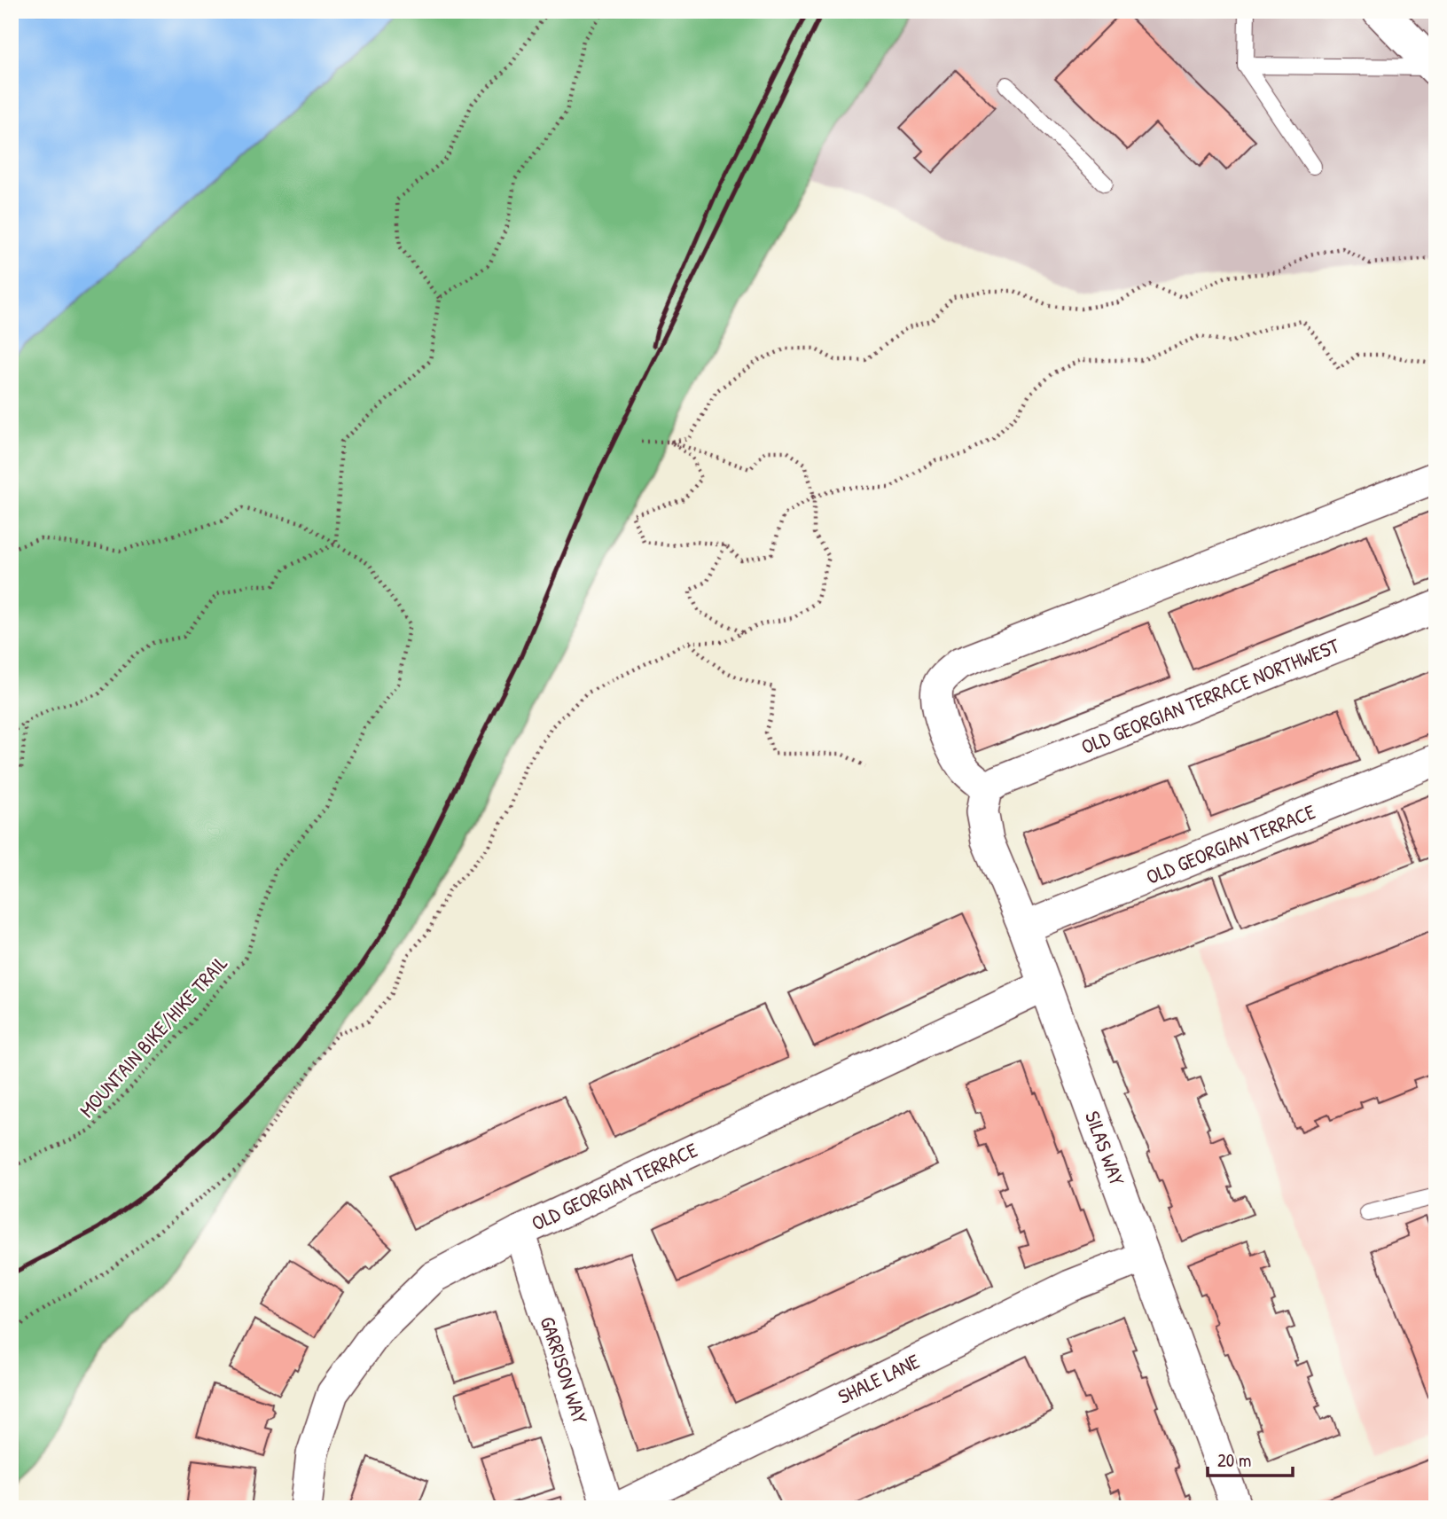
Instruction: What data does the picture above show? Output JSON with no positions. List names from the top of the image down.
{
  "streets": {
    "street": [
      "OLD GEORGIAN TERRACE NORTHWEST",
      "OLD GEORGIAN TERRACE",
      "SILAS WAY",
      "GARRISON WAY",
      "SHALE LANE"
    ],
    "path": ["MOUNTAIN BIKE/HIKE TRAIL"]
  },
  "crossings": [
    ["OLD GEORGIAN TERRACE NORTHWEST", "SILAS WAY"],
    ["OLD GEORGIAN TERRACE", "SILAS WAY"],
    ["OLD GEORGIAN TERRACE", "GARRISON WAY"],
    ["SILAS WAY", "SHALE LANE"]
  ],
  "scale_bar": "20 m"
}
